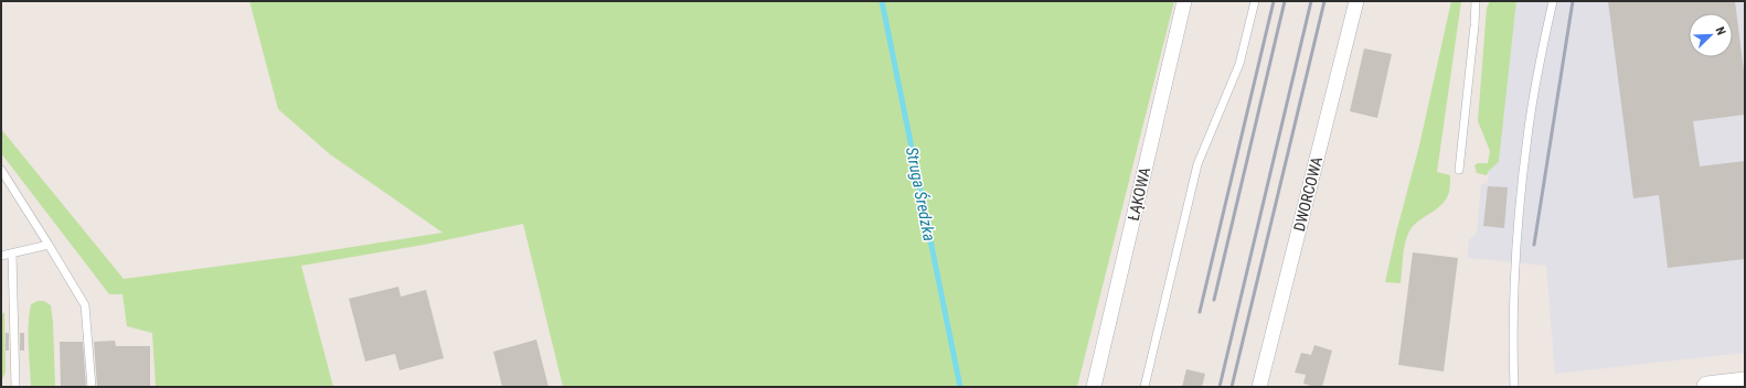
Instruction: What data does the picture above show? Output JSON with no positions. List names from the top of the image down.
{
  "streets": {
    "street": ["ŁĄKOWA", "DWORCOWA"]
  },
  "water": ["Struga Średzka"],
  "north": "top right"
}
